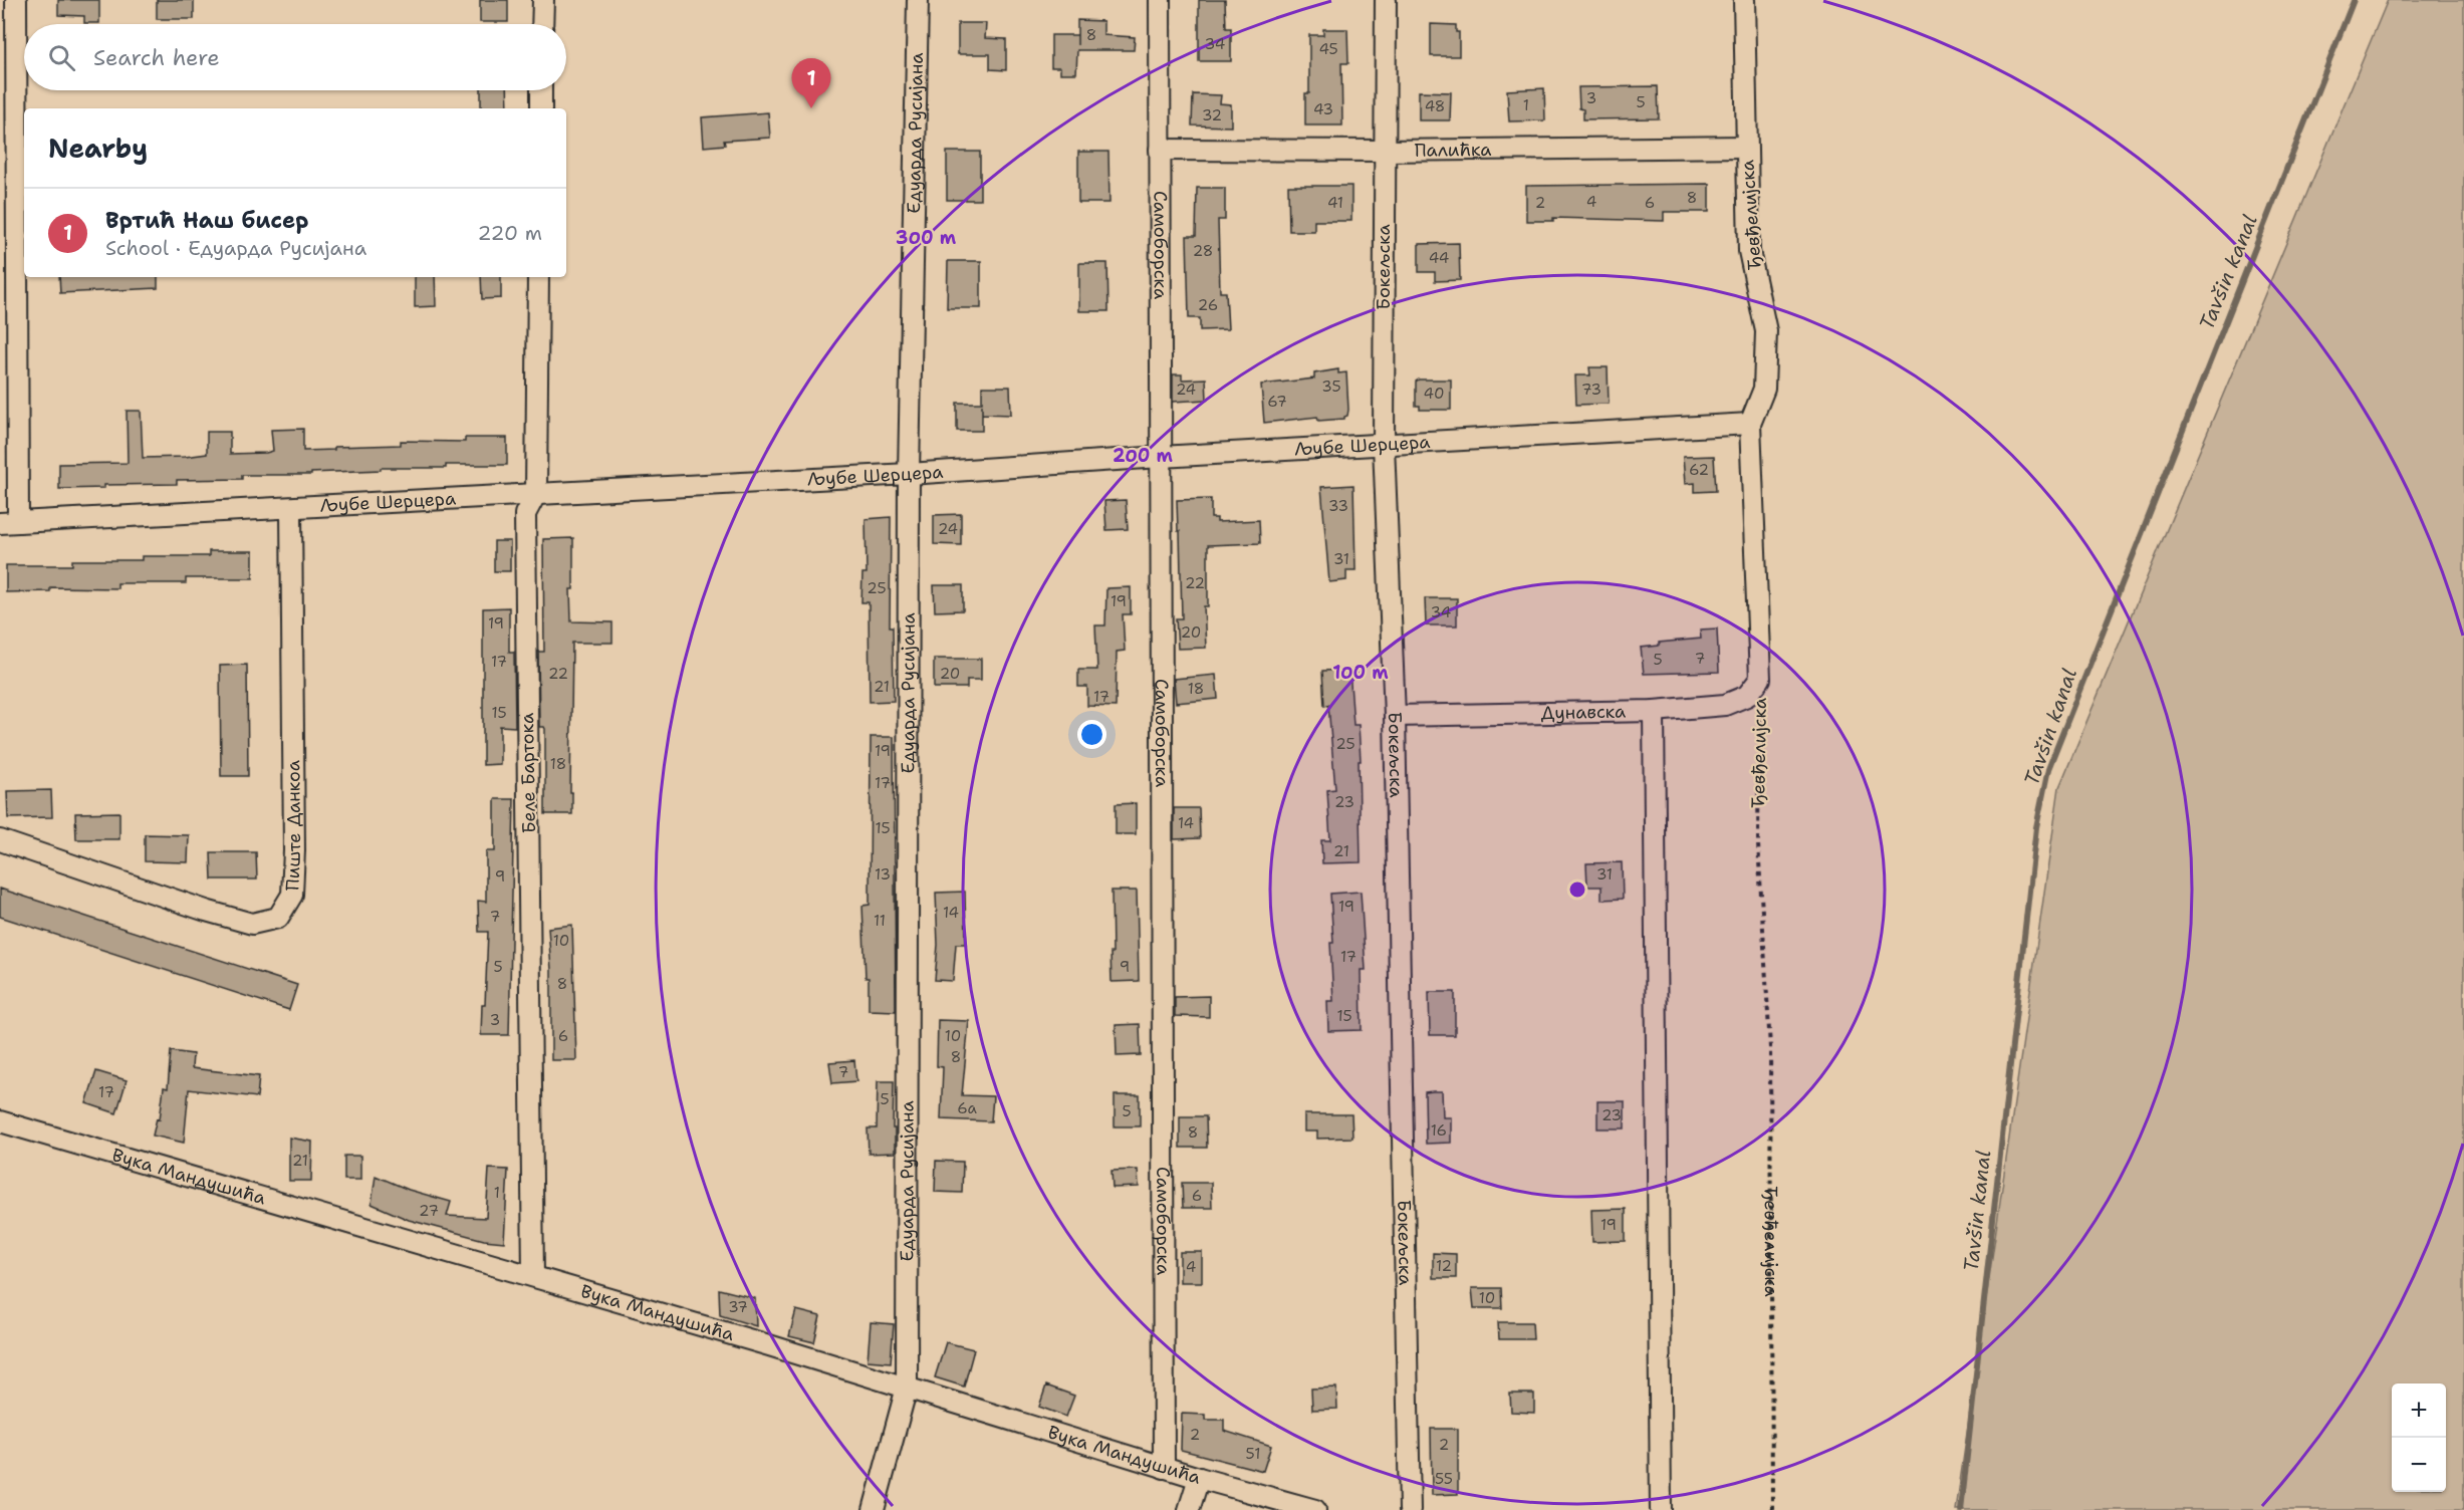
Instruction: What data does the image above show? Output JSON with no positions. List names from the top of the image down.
{
  "streets": {
    "street": [
      "Едуарда Русијана",
      "Палићка",
      "Ђевђелијска",
      "Самоборска",
      "Бокељска",
      "Љубе Шерцера",
      "Дунавска",
      "Беле Бартока",
      "Пиште Данкоа",
      "Вука Мандушића"
    ]
  },
  "crossings": [
    ["Едуарда Русијана", "Љубе Шерцера"],
    ["Едуарда Русијана", "Вука Мандушића"],
    ["Палићка", "Ђевђелијска"],
    ["Палићка", "Самоборска"],
    ["Палићка", "Бокељска"],
    ["Ђевђелијска", "Љубе Шерцера"],
    ["Ђевђелијска", "Дунавска"],
    ["Самоборска", "Љубе Шерцера"],
    ["Самоборска", "Вука Мандушића"],
    ["Бокељска", "Љубе Шерцера"],
    ["Бокељска", "Дунавска"],
    ["Љубе Шерцера", "Беле Бартока"],
    ["Љубе Шерцера", "Пиште Данкоа"],
    ["Беле Бартока", "Вука Мандушића"]
  ],
  "water": ["Tavšin kanal"],
  "house_numbers": [
    "8",
    "34",
    "45",
    "3",
    "5",
    "1",
    "48",
    "43",
    "32",
    "8",
    "4",
    "41",
    "2",
    "6",
    "28",
    "44",
    "26",
    "35",
    "24",
    "73",
    "40",
    "67",
    "62",
    "33",
    "24",
    "31",
    "22",
    "25",
    "19",
    "34",
    "19",
    "20",
    "7",
    "5",
    "17",
    "22",
    "20",
    "21",
    "18",
    "17",
    "15",
    "25",
    "19",
    "18",
    "17",
    "23",
    "14",
    "15",
    "21",
    "13",
    "31",
    "9",
    "19",
    "14",
    "7",
    "11",
    "10",
    "17",
    "5",
    "9",
    "8",
    "15",
    "3",
    "6",
    "10",
    "8",
    "7",
    "17",
    "5",
    "6a",
    "5",
    "23",
    "16",
    "8",
    "21",
    "1",
    "6",
    "27",
    "19",
    "12",
    "4",
    "10",
    "37",
    "2",
    "2",
    "51",
    "55"
  ],
  "page": {
    "search": "Search here",
    "pins": "1",
    "heading": "Nearby",
    "list": [
      {
        "mark": "1",
        "name": "Вртић Наш бисер",
        "note": "School · Едуарда Русијана",
        "value": "220 m"
      }
    ],
    "map_buttons": ["+", "−"]
  },
  "rings": ["300 m", "200 m", "100 m"]
}
